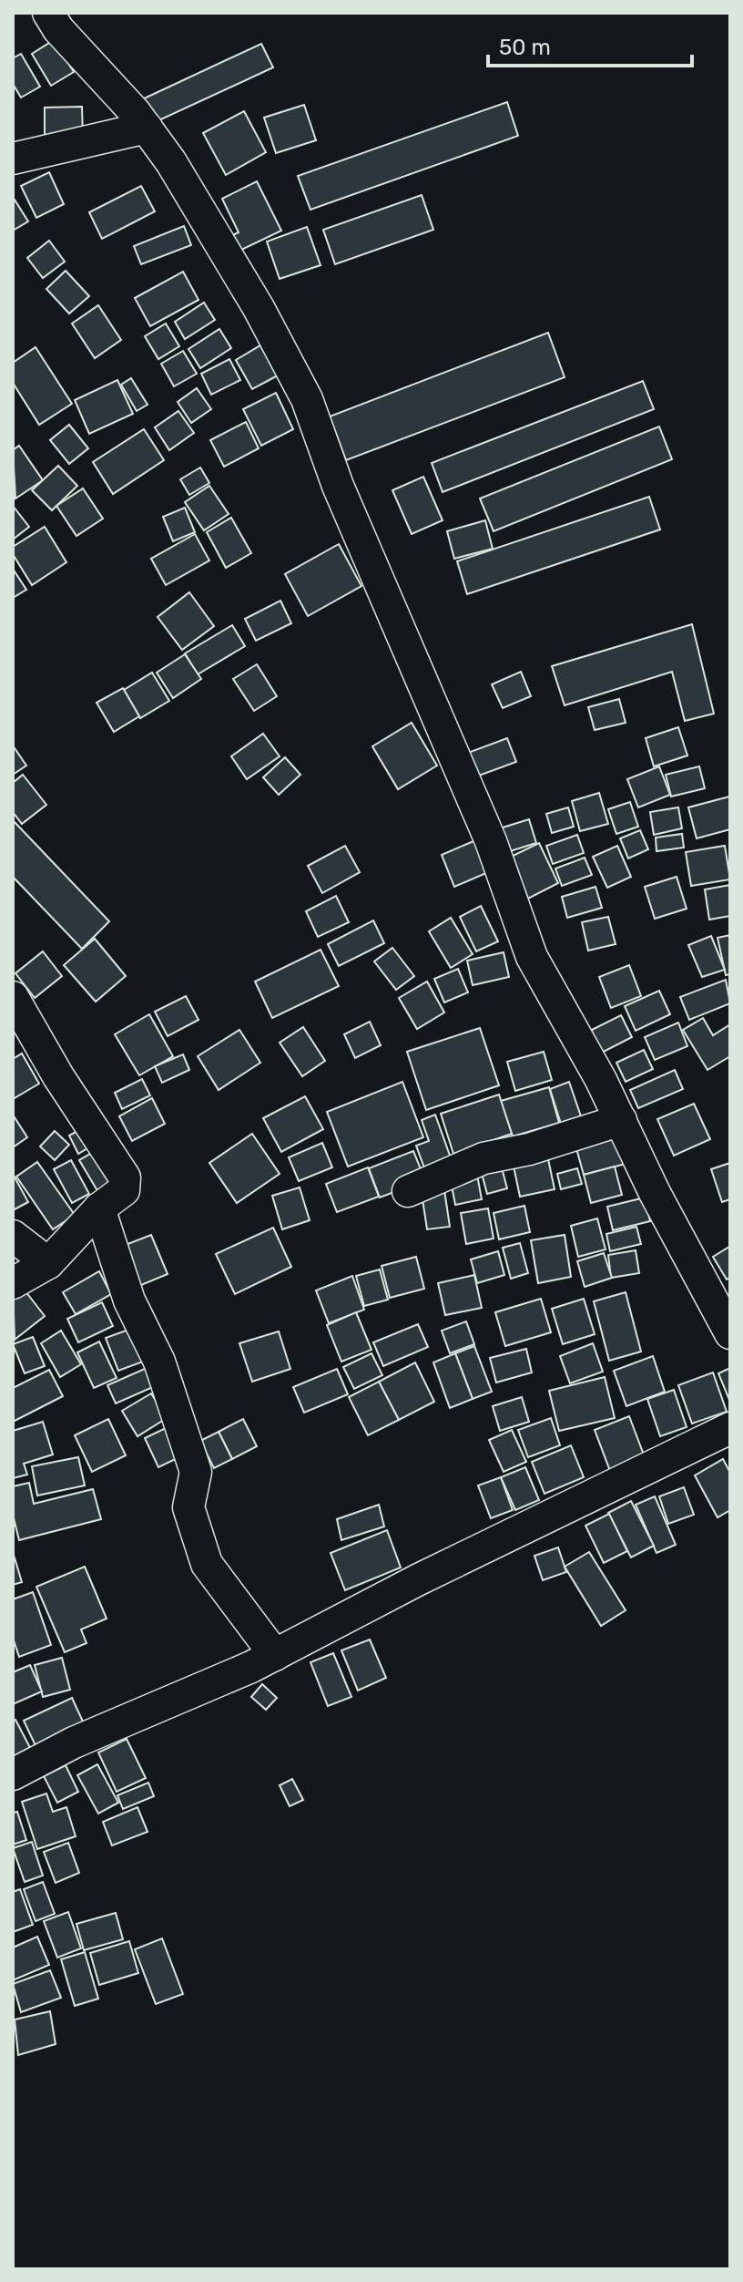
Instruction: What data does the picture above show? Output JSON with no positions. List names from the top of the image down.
{
  "scale_bar": "50 m"
}
